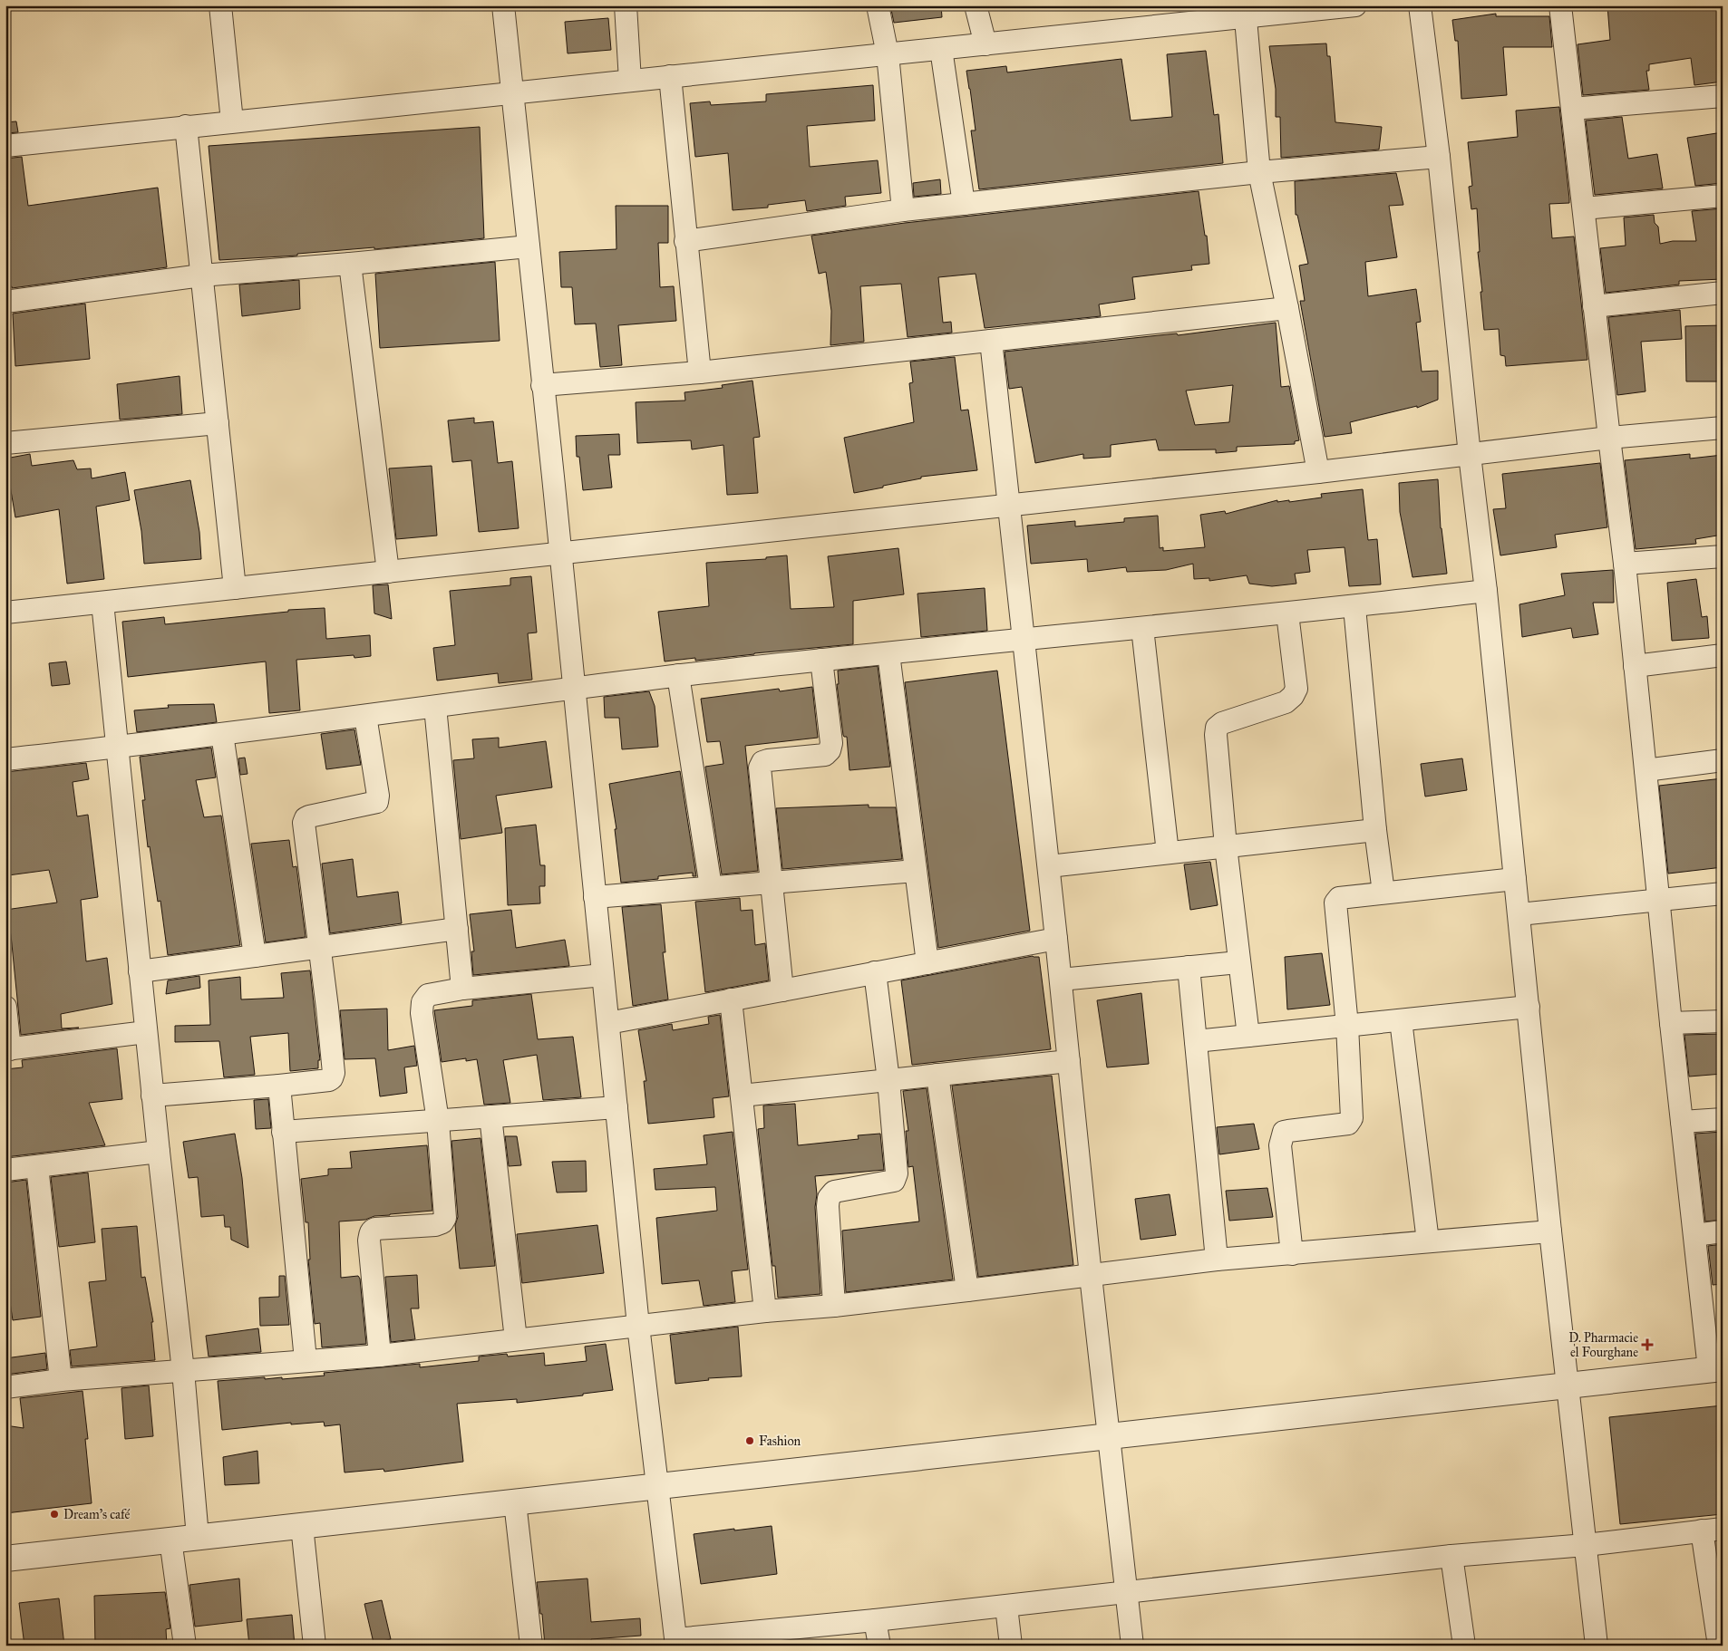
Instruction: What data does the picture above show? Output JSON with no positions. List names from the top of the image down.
{
  "places": {
    "health": ["D. Pharmacie el Fourghane"],
    "other": ["Fashion", "Dream's café"]
  }
}
